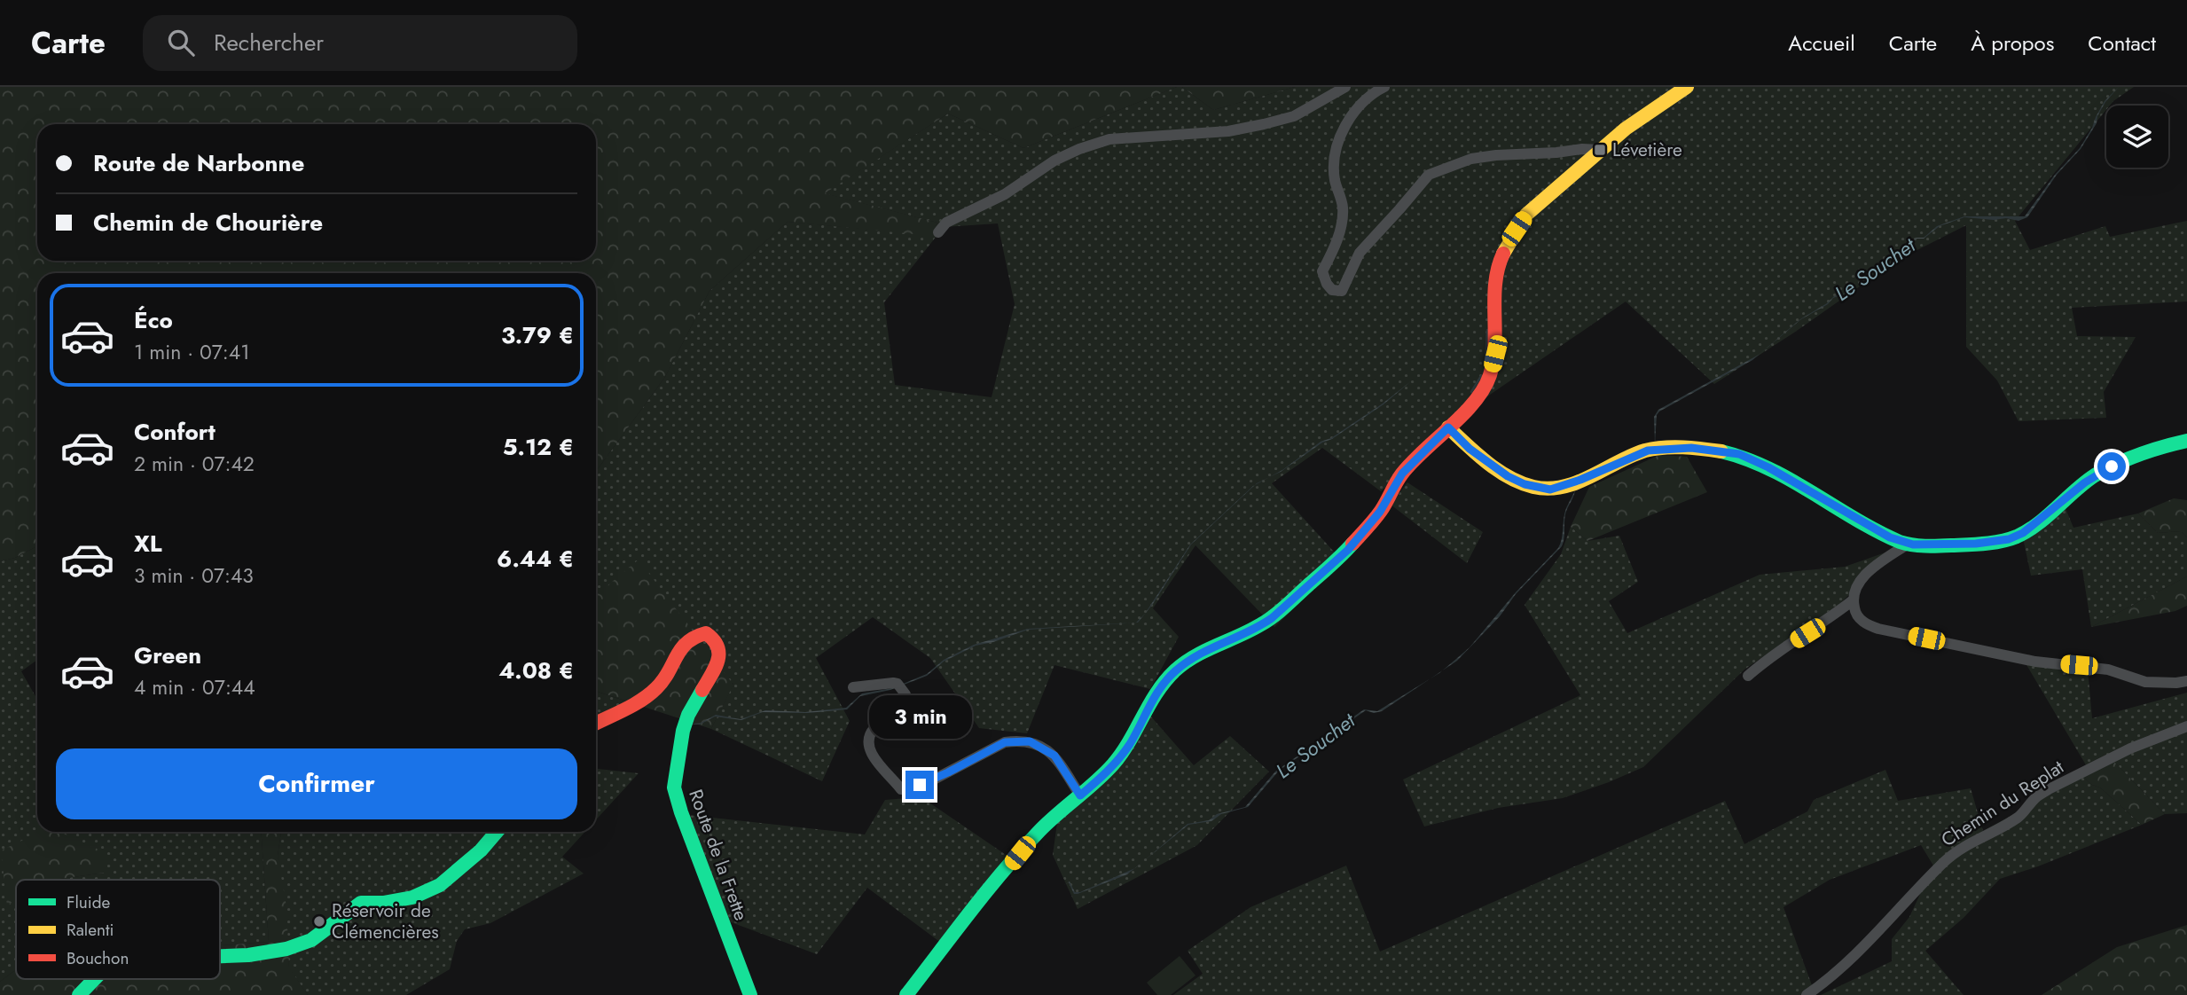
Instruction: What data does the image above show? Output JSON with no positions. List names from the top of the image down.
{
  "streets": {
    "street": ["Chemin du Replat", "Route de la Frette"]
  },
  "water": ["Le Souchet"],
  "places": {
    "transit": ["Lévetière"],
    "other": ["Réservoir de Clémencières"]
  },
  "legend": ["Fluide", "Ralenti", "Bouchon"],
  "page": {
    "header": "Carte",
    "search": "Rechercher",
    "nav": [
      "Accueil",
      "Carte",
      "À propos",
      "Contact"
    ],
    "banner": ["Route de Narbonne", "Chemin de Chourière"],
    "list": [
      {
        "name": "Éco",
        "note": "1 min · 07:41",
        "value": "3.79 €"
      },
      {
        "name": "Confort",
        "note": "2 min · 07:42",
        "value": "5.12 €"
      },
      {
        "name": "XL",
        "note": "3 min · 07:43",
        "value": "6.44 €"
      },
      {
        "name": "Green",
        "note": "4 min · 07:44",
        "value": "4.08 €"
      }
    ],
    "bubble": "3 min",
    "buttons": "Confirmer"
  }
}
